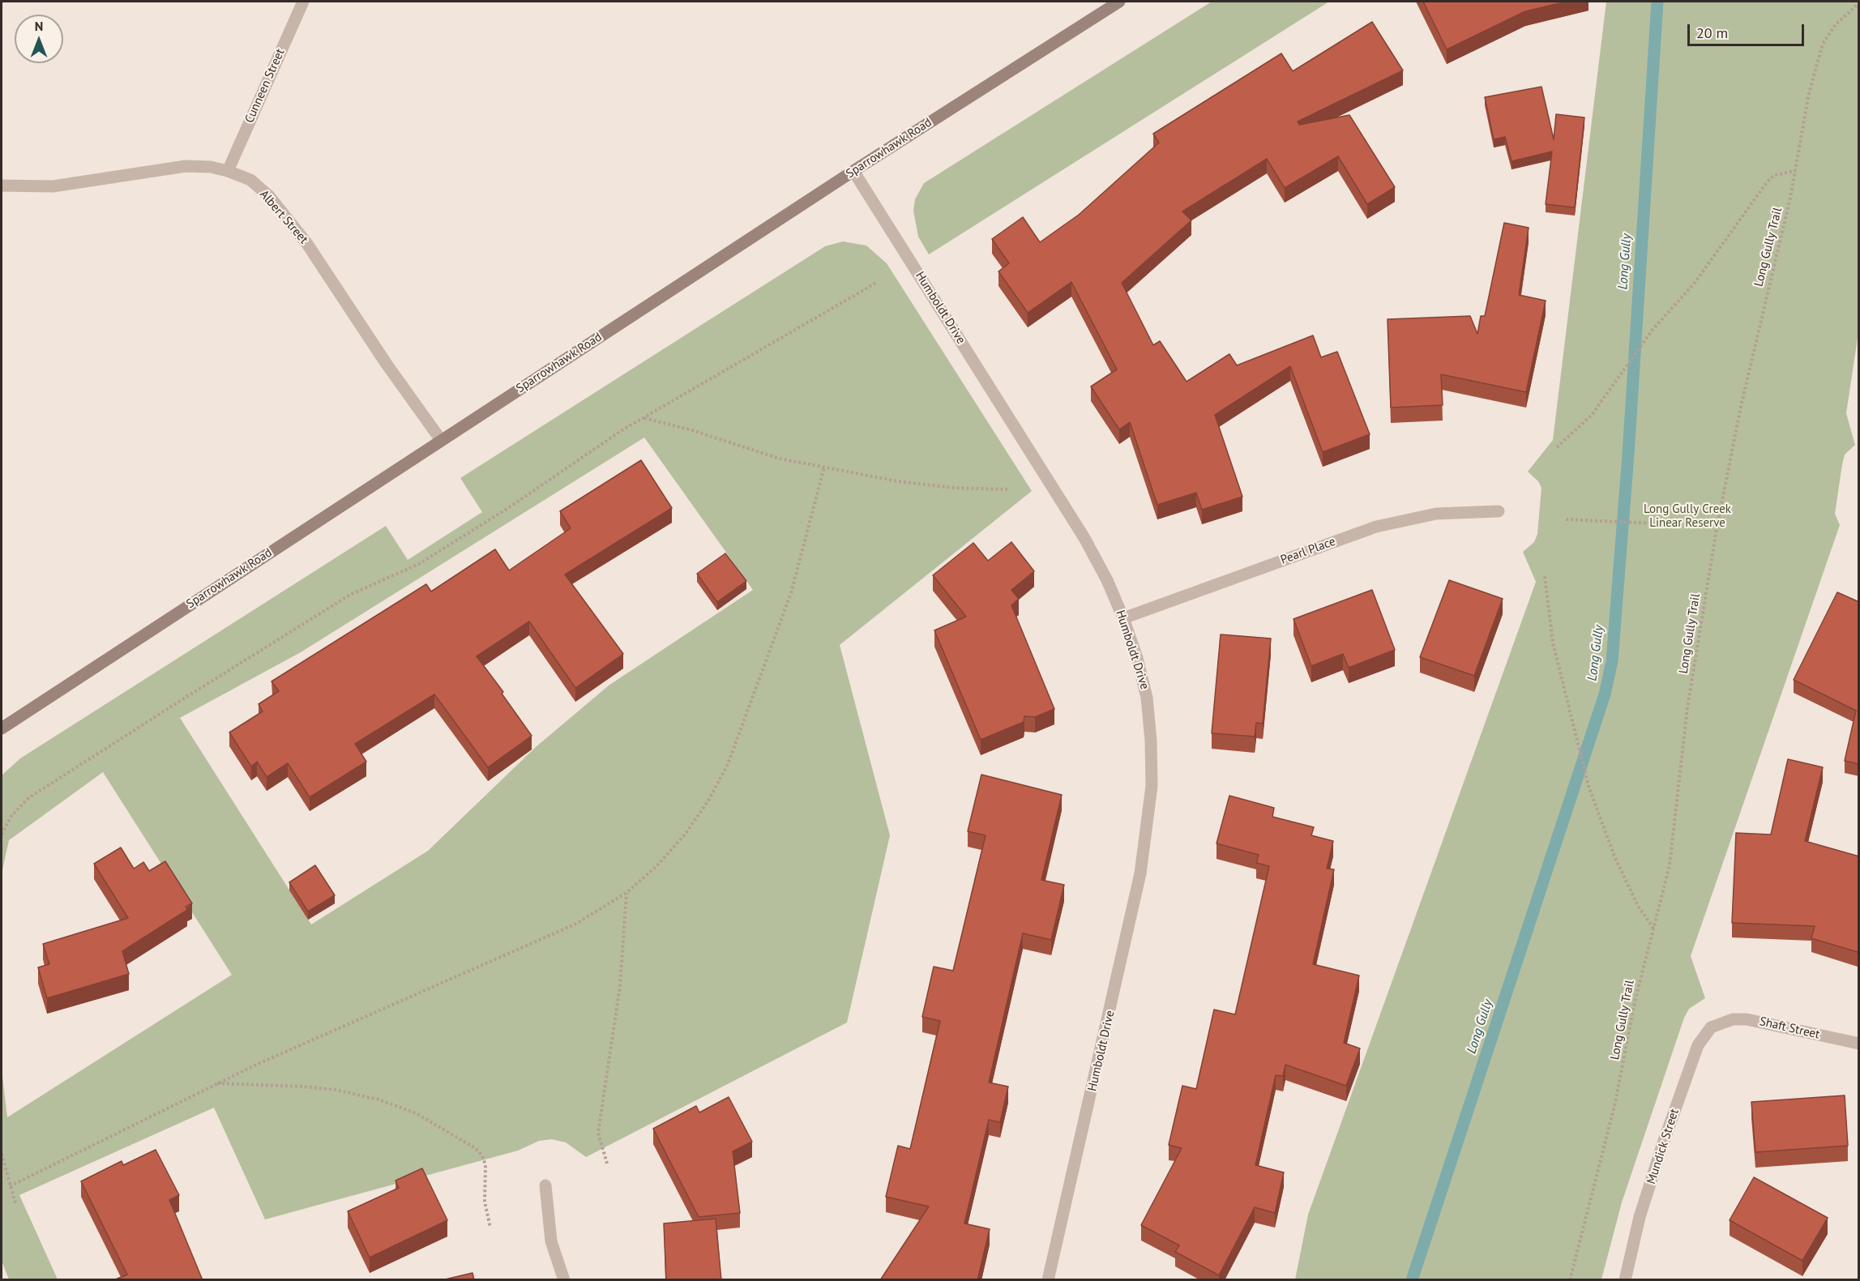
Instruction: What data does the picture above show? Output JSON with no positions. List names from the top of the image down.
{
  "streets": {
    "main road": ["Sparrowhawk Road"],
    "street": [
      "Cunneen Street",
      "Albert Street",
      "Humboldt Drive",
      "Pearl Place",
      "Shaft Street",
      "Mundick Street"
    ],
    "path": ["Long Gully Trail"]
  },
  "crossings": [
    ["Cunneen Street", "Albert Street"],
    ["Sparrowhawk Road", "Albert Street"],
    ["Sparrowhawk Road", "Humboldt Drive"],
    ["Humboldt Drive", "Pearl Place"],
    ["Shaft Street", "Mundick Street"]
  ],
  "water": ["Long Gully"],
  "parks": ["Long Gully Creek Linear Reserve"],
  "scale_bar": "20 m",
  "north": "top"
}
